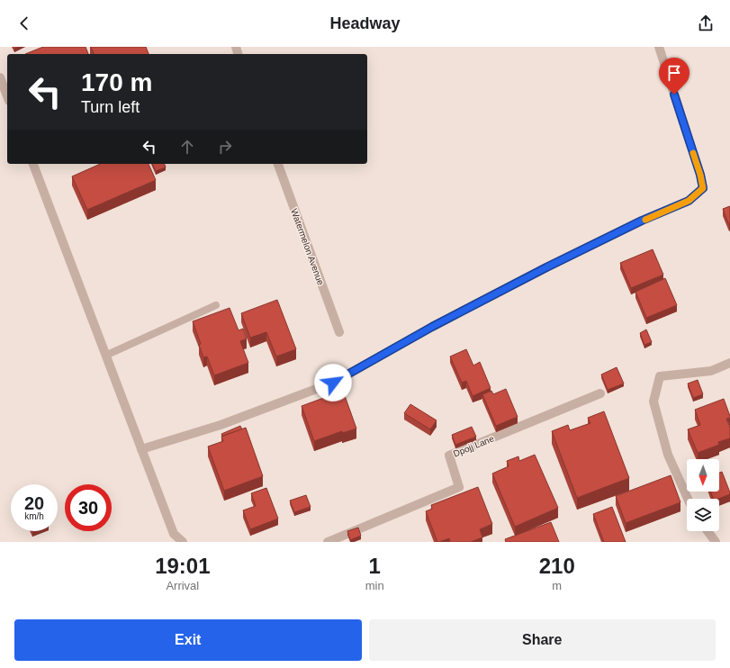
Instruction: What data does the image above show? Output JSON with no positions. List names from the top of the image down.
{
  "streets": {
    "street": ["Watermelon Avenue", "Dpojj Lane"]
  },
  "north": "bottom",
  "page": {
    "header": "Headway",
    "turn": ["170 m", "Turn left"],
    "speed": "20 km/h",
    "limit": "30",
    "eta": [
      "19:01",
      "Arrival",
      "1",
      "min",
      "210",
      "m"
    ],
    "buttons": ["Exit", "Share"]
  }
}
